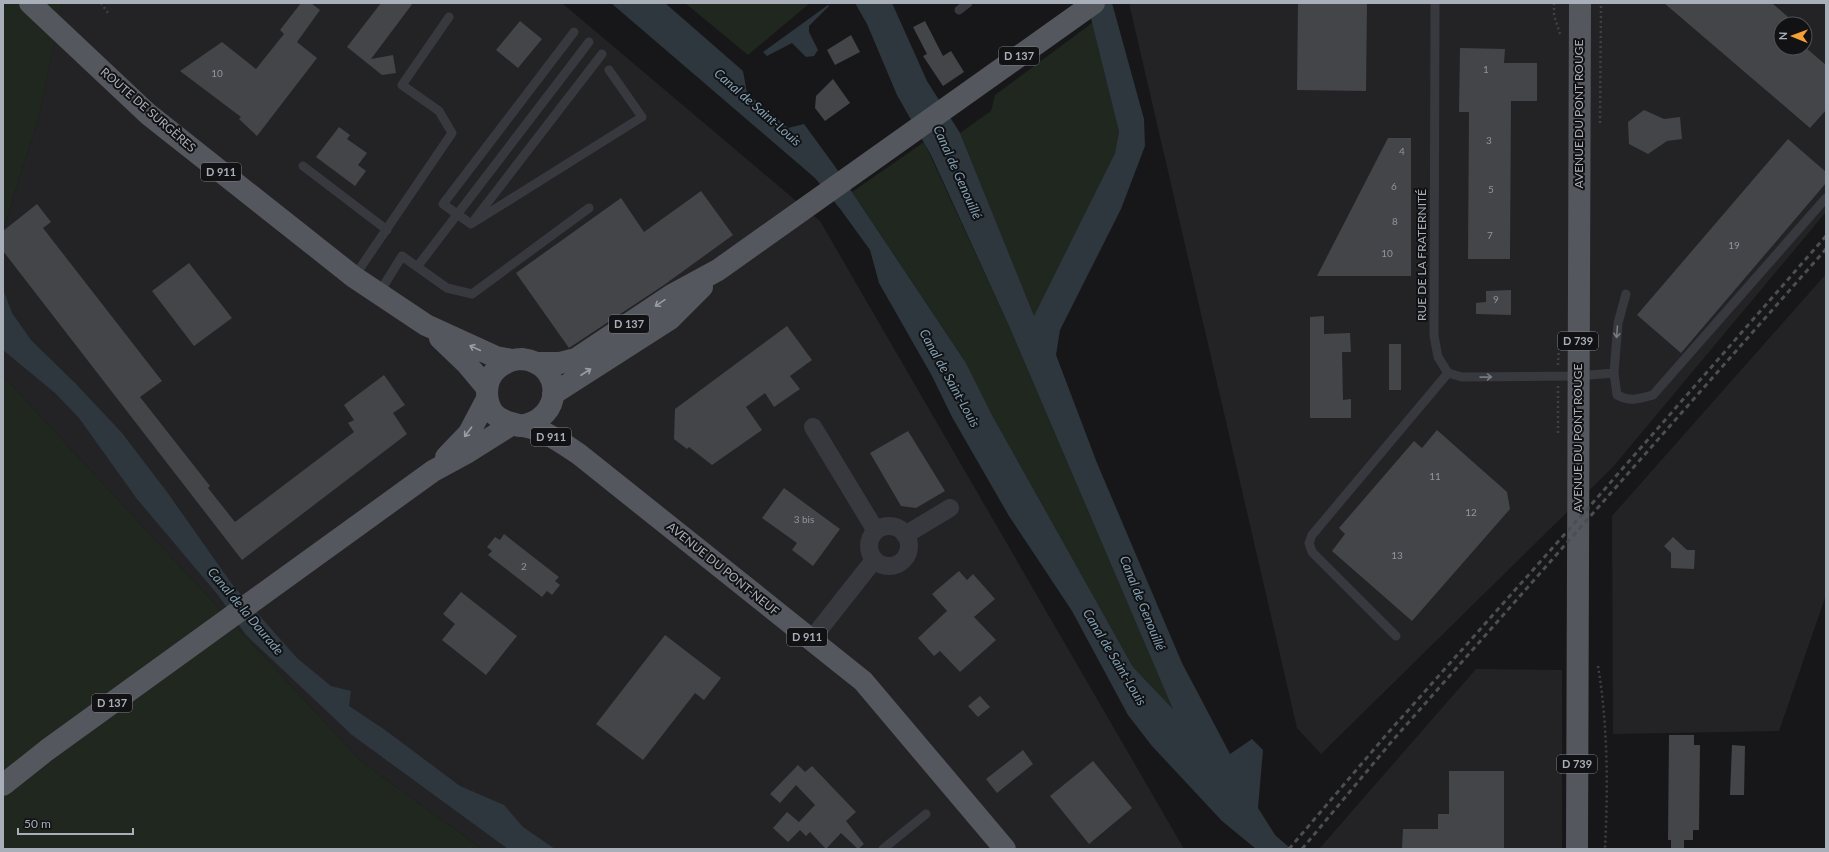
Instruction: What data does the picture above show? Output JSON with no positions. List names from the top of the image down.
{
  "streets": {
    "main road": [
      "D 137",
      "ROUTE DE SURGÈRES",
      "AVENUE DU PONT ROUGE",
      "D 911",
      "D 739",
      "AVENUE DU PONT-NEUF"
    ],
    "lane": ["RUE DE LA FRATERNITÉ"]
  },
  "crossings": [
    ["D 137", "D 911"],
    ["ROUTE DE SURGÈRES", "D 911"],
    ["D 911", "AVENUE DU PONT-NEUF"]
  ],
  "water": ["Canal de Saint-Louis", "Canal de Genouillé", "Canal de la Daurade"],
  "house_numbers": [
    "1",
    "10",
    "3",
    "4",
    "6",
    "5",
    "8",
    "7",
    "19",
    "10",
    "9",
    "11",
    "12",
    "3 bis",
    "13",
    "2"
  ],
  "scale_bar": "50 m",
  "north": "left"
}
